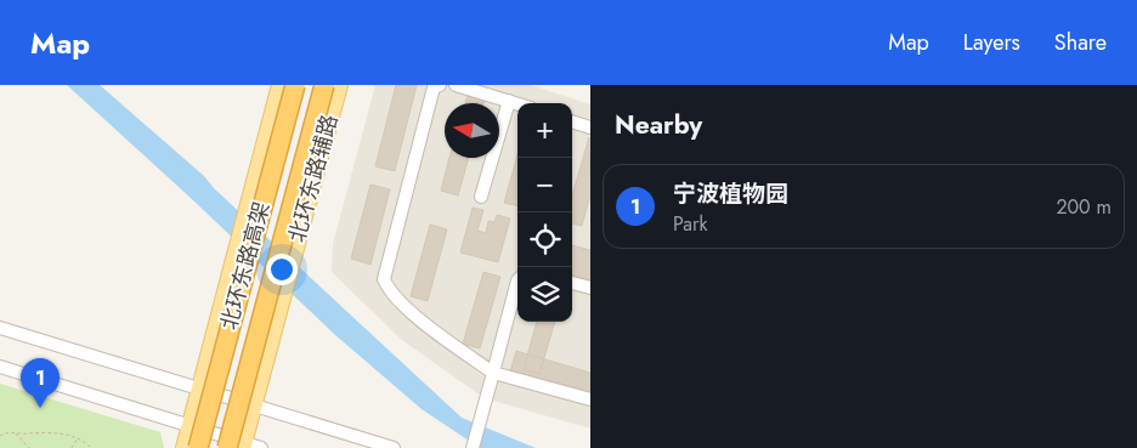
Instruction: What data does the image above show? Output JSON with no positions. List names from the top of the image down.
{
  "streets": {
    "highway": ["北环东路高架"],
    "main road": ["北环东路辅路"]
  },
  "crossings": [
    ["北环东路辅路", "北环东路高架"]
  ],
  "north": "left",
  "page": {
    "header": "Map",
    "nav": ["Map", "Layers", "Share"],
    "heading": "Nearby",
    "map_buttons": ["+", "−"],
    "list": [
      {
        "mark": "1",
        "name": "宁波植物园",
        "note": "Park",
        "value": "200 m"
      }
    ],
    "pins": "1"
  }
}
